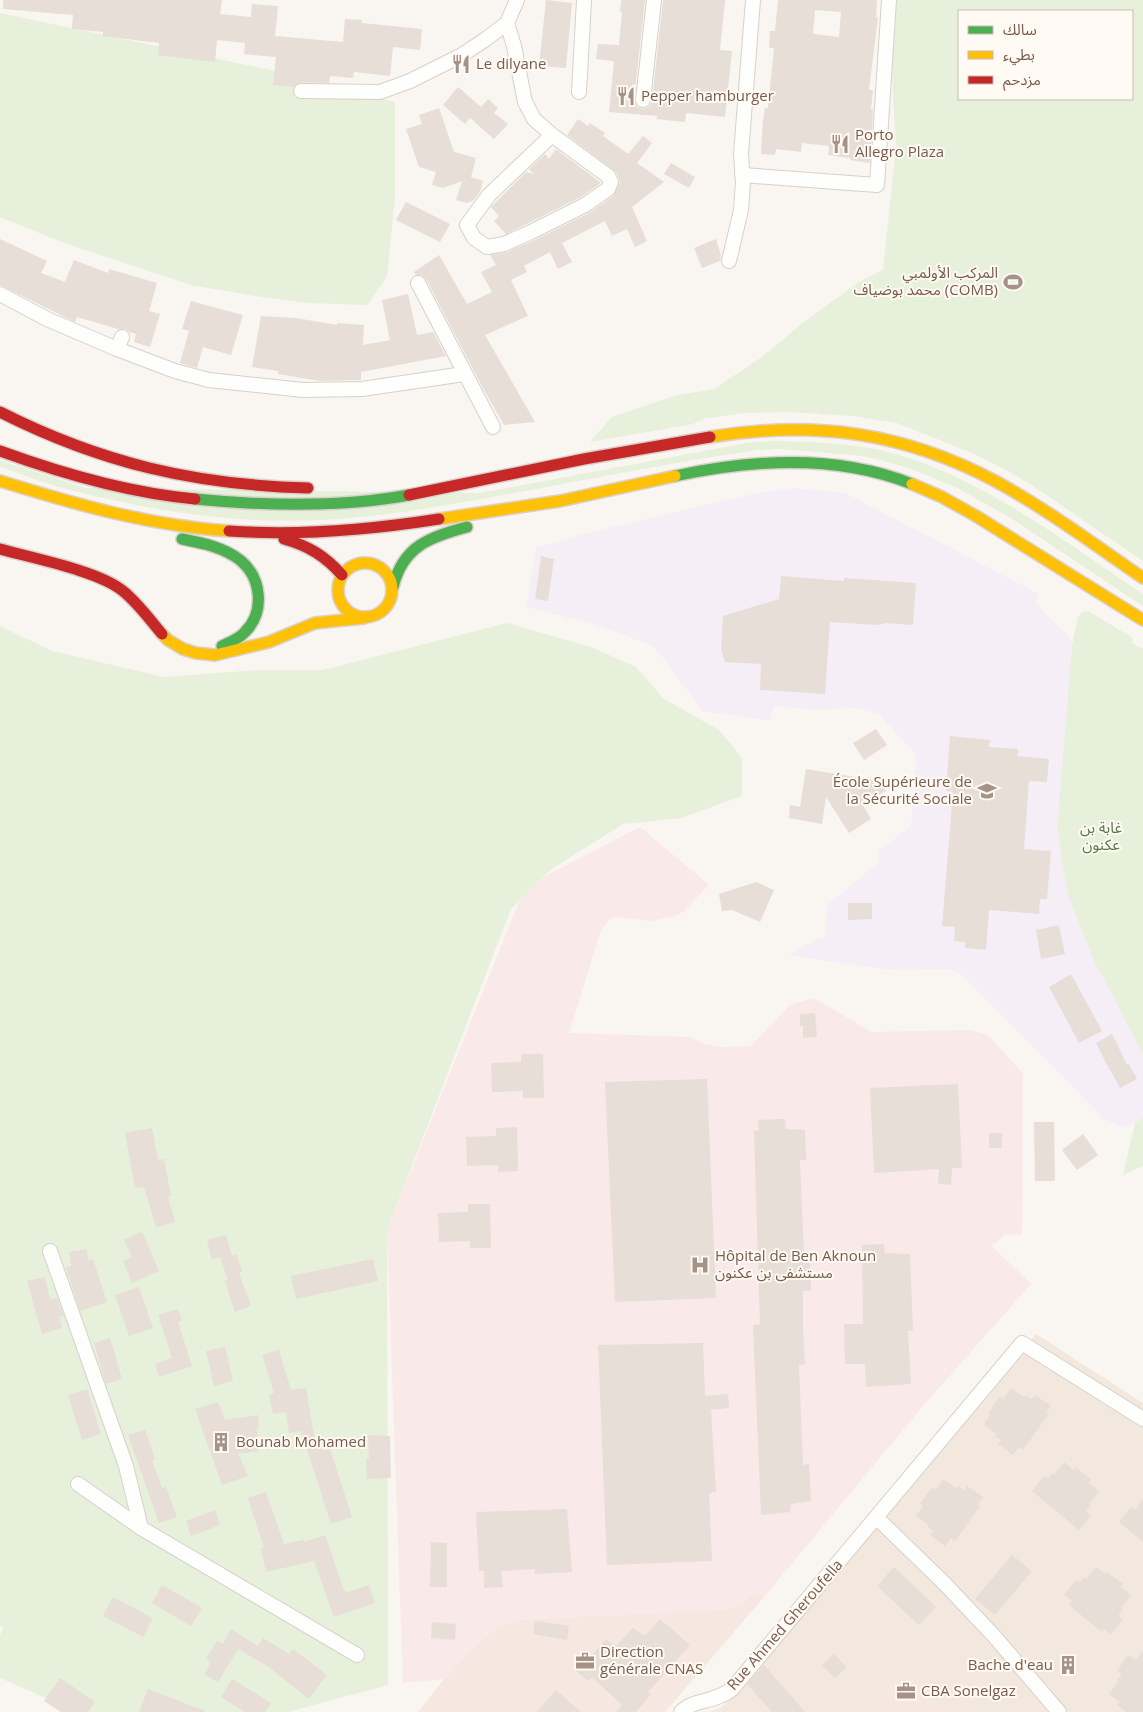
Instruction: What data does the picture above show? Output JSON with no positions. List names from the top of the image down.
{
  "streets": {
    "street": ["Rue Ahmed Gheroufella"]
  },
  "parks": ["غابة بن عكنون"],
  "places": {
    "restaurant": ["Le dilyane", "Pepper hamburger", "Porto Allegro Plaza"],
    "sports": ["المركب الأولمبي محمد بوضياف (COMB)"],
    "school or university": ["École Supérieure de la Sécurité Sociale"],
    "hospital": ["Hôpital de Ben Aknoun مستشفى بن عكنون"],
    "building": ["Bounab Mohamed", "Bache d'eau"],
    "office": ["Direction générale CNAS", "CBA Sonelgaz"]
  },
  "legend": ["سالك", "بطيء", "مزدحم"]
}
